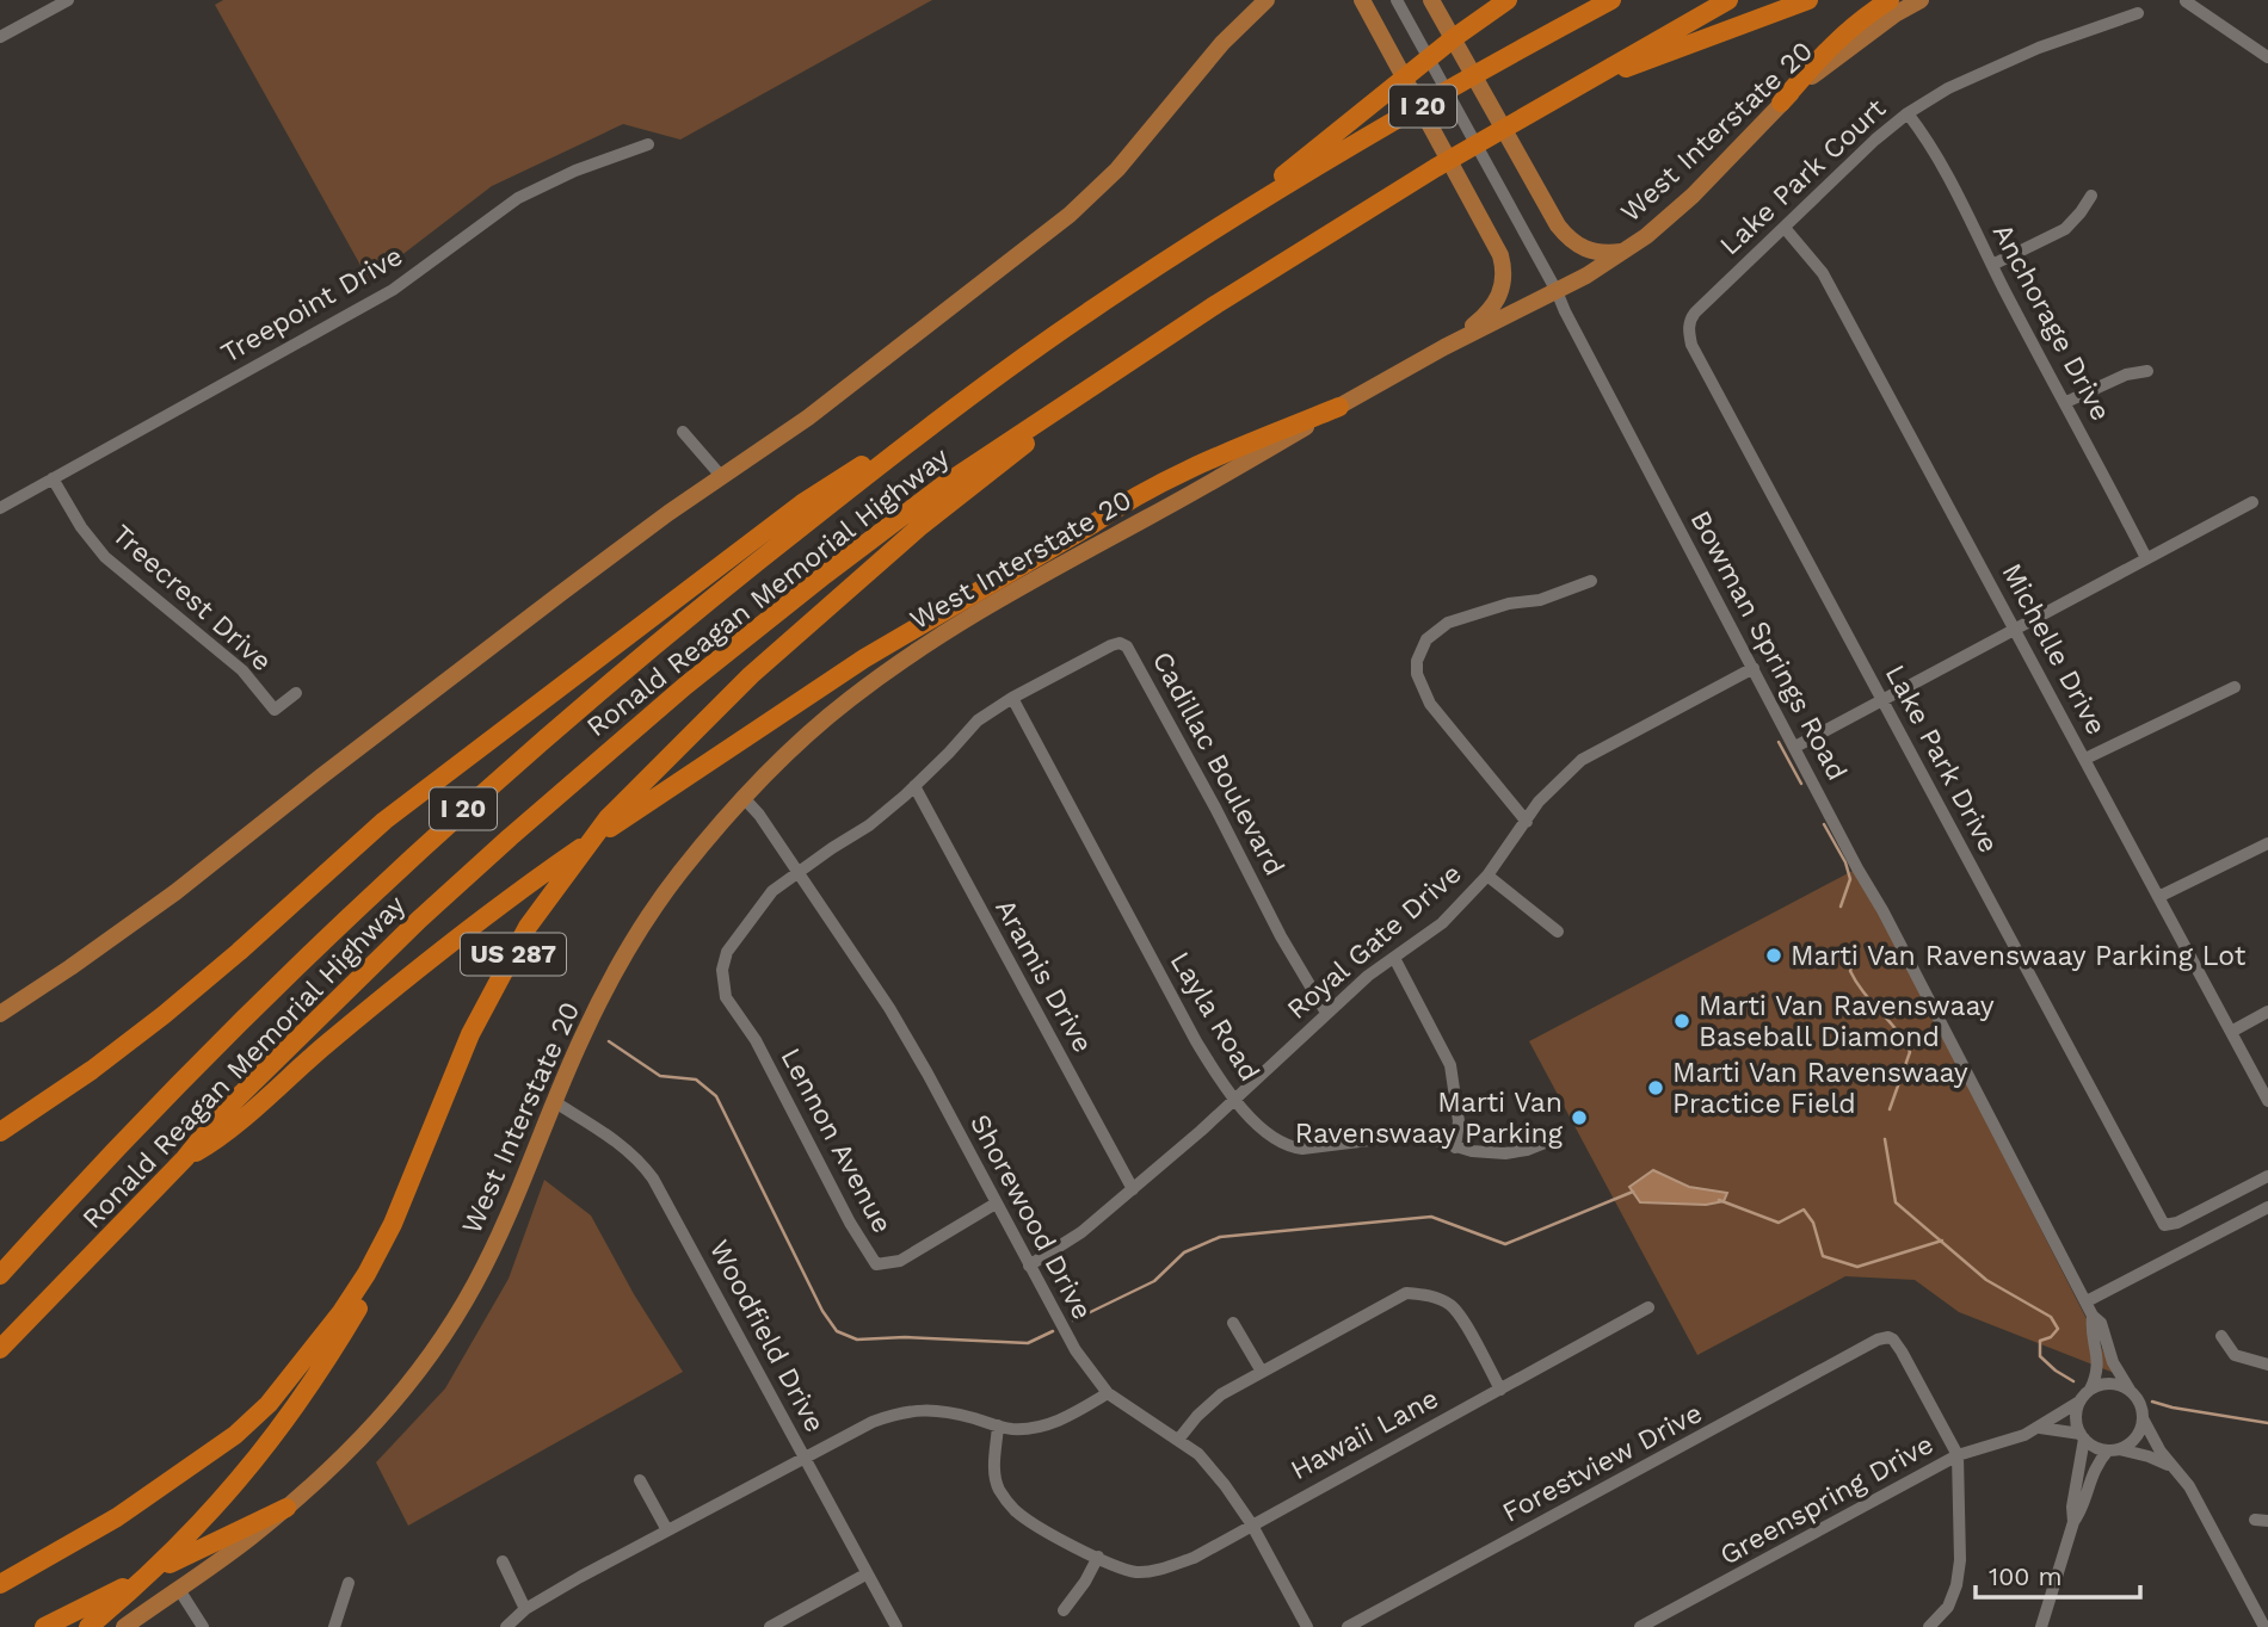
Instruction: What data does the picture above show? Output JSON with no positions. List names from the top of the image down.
{
  "streets": {
    "highway": ["I 20", "Ronald Reagan Memorial Highway", "US 287"],
    "main road": ["West Interstate 20"],
    "street": [
      "Lake Park Court",
      "Treepoint Drive",
      "Anchorage Drive",
      "Treecrest Drive",
      "Bowman Springs Road",
      "Michelle Drive",
      "Lake Park Drive",
      "Cadillac Boulevard",
      "Royal Gate Drive",
      "Aramis Drive",
      "Layla Road",
      "Lennon Avenue",
      "Shorewood Drive",
      "Woodfield Drive",
      "Hawaii Lane",
      "Forestview Drive",
      "Greenspring Drive"
    ]
  },
  "crossings": [
    ["West Interstate 20", "Bowman Springs Road"],
    ["West Interstate 20", "Shorewood Drive"],
    ["West Interstate 20", "Woodfield Drive"],
    ["Lake Park Court", "Anchorage Drive"],
    ["Lake Park Court", "Michelle Drive"],
    ["Lake Park Court", "Lake Park Drive"],
    ["Treepoint Drive", "Treecrest Drive"],
    ["Ronald Reagan Memorial Highway", "US 287"],
    ["Bowman Springs Road", "Royal Gate Drive"],
    ["Bowman Springs Road", "Greenspring Drive"],
    ["Cadillac Boulevard", "Royal Gate Drive"],
    ["Cadillac Boulevard", "Aramis Drive"],
    ["Cadillac Boulevard", "Layla Road"],
    ["Cadillac Boulevard", "Lennon Avenue"],
    ["Cadillac Boulevard", "Shorewood Drive"],
    ["Royal Gate Drive", "Aramis Drive"],
    ["Royal Gate Drive", "Layla Road"],
    ["Royal Gate Drive", "Shorewood Drive"],
    ["Lennon Avenue", "Shorewood Drive"],
    ["Shorewood Drive", "Hawaii Lane"],
    ["Forestview Drive", "Greenspring Drive"]
  ],
  "places": [
    "Marti Van Ravenswaay Parking Lot",
    "Marti Van Ravenswaay Baseball Diamond",
    "Marti Van Ravenswaay Practice Field",
    "Marti Van Ravenswaay Parking"
  ],
  "scale_bar": "100 m"
}
